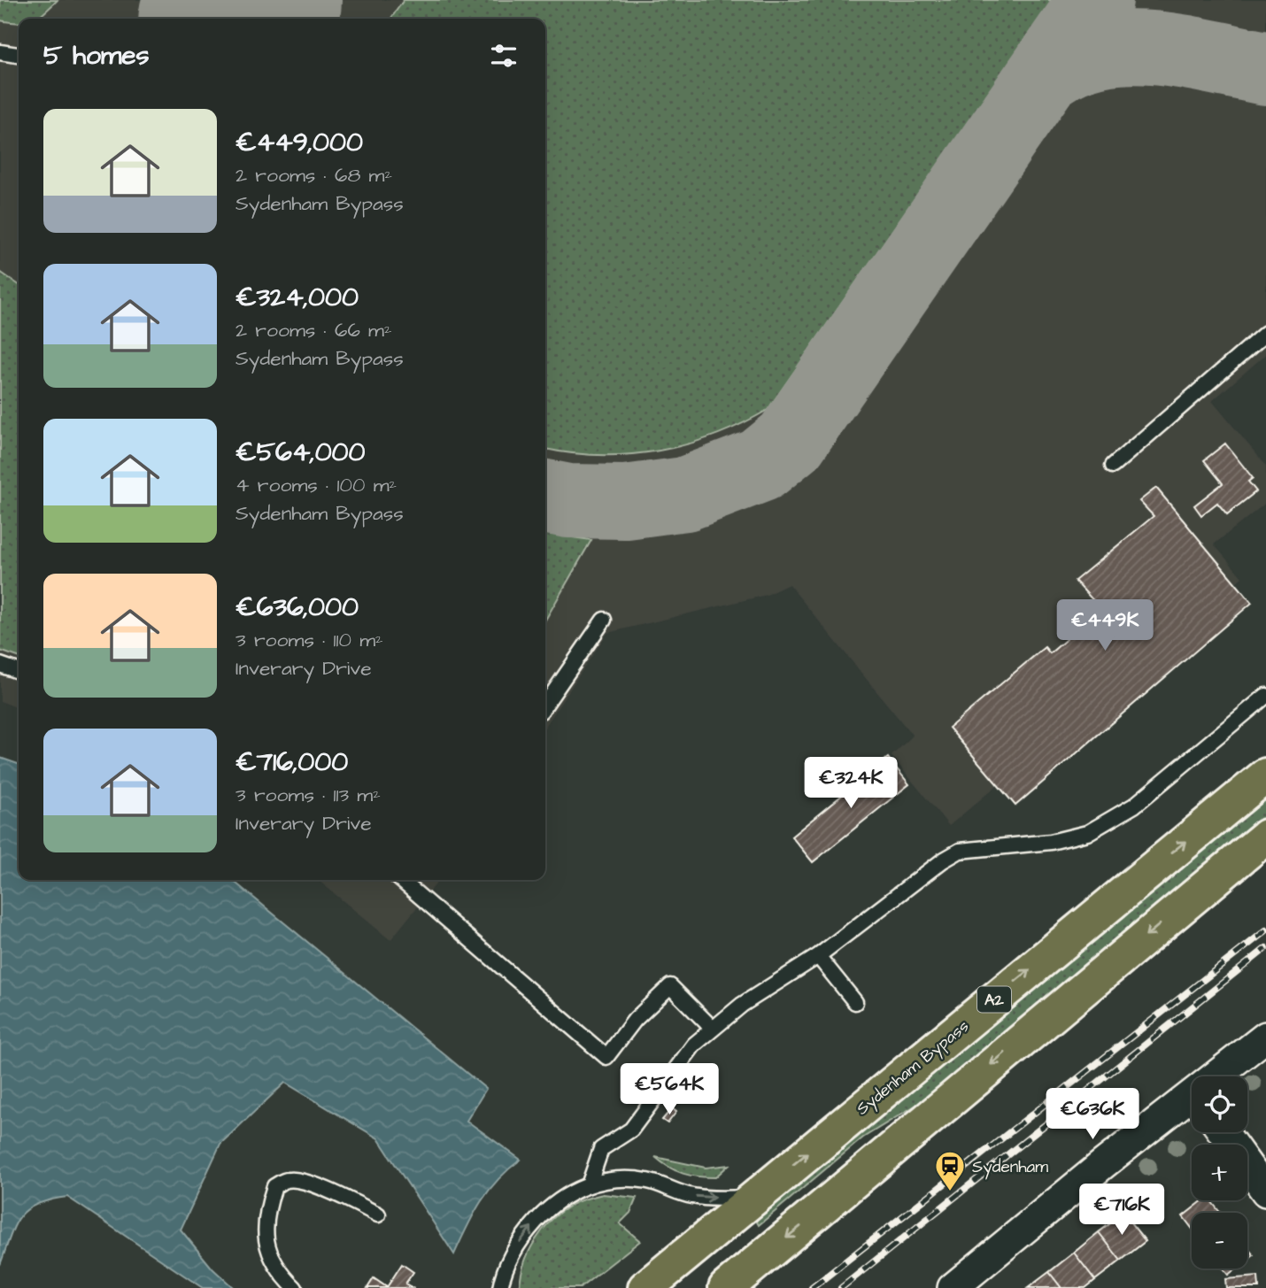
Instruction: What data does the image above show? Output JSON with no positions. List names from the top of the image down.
{
  "streets": {
    "highway": ["A2", "Sydenham Bypass"]
  },
  "places": {
    "station": ["Sydenham"]
  },
  "page": {
    "heading": "5 homes",
    "list": [
      {
        "name": "€449,000",
        "note": "2 rooms · 68 m² · Sydenham Bypass"
      },
      {
        "name": "€324,000",
        "note": "2 rooms · 66 m² · Sydenham Bypass"
      },
      {
        "name": "€564,000",
        "note": "4 rooms · 100 m² · Sydenham Bypass"
      },
      {
        "name": "€636,000",
        "note": "3 rooms · 110 m² · Inverary Drive"
      },
      {
        "name": "€716,000",
        "note": "3 rooms · 113 m² · Inverary Drive"
      }
    ],
    "price": [
      "€449K",
      "€324K",
      "€564K",
      "€636K",
      "€716K"
    ],
    "map_buttons": ["+", "−"]
  }
}
